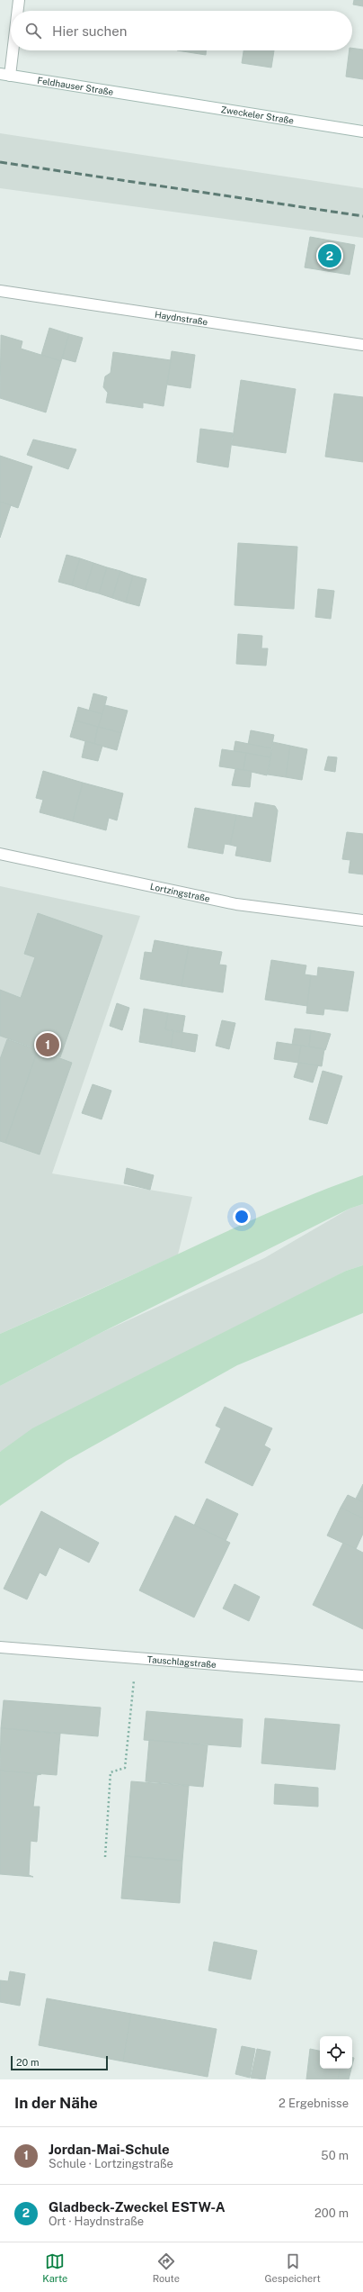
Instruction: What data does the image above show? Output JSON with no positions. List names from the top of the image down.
{
  "streets": {
    "street": [
      "Feldhauser Straße",
      "Zweckeler Straße",
      "Haydnstraße",
      "Lortzingstraße",
      "Tauschlagstraße"
    ]
  },
  "crossings": [
    ["Feldhauser Straße", "Zweckeler Straße"]
  ],
  "scale_bar": "20 m",
  "page": {
    "search": "Hier suchen",
    "pins": ["2", "1"],
    "scale": "20 m",
    "heading": ["In der Nähe", "2 Ergebnisse"],
    "list": [
      {
        "mark": "1",
        "name": "Jordan-Mai-Schule",
        "note": "Schule · Lortzingstraße",
        "value": "50 m"
      },
      {
        "mark": "2",
        "name": "Gladbeck-Zweckel ESTW-A",
        "note": "Ort · Haydnstraße",
        "value": "200 m"
      }
    ],
    "nav": ["Karte", "Route", "Gespeichert"]
  }
}
